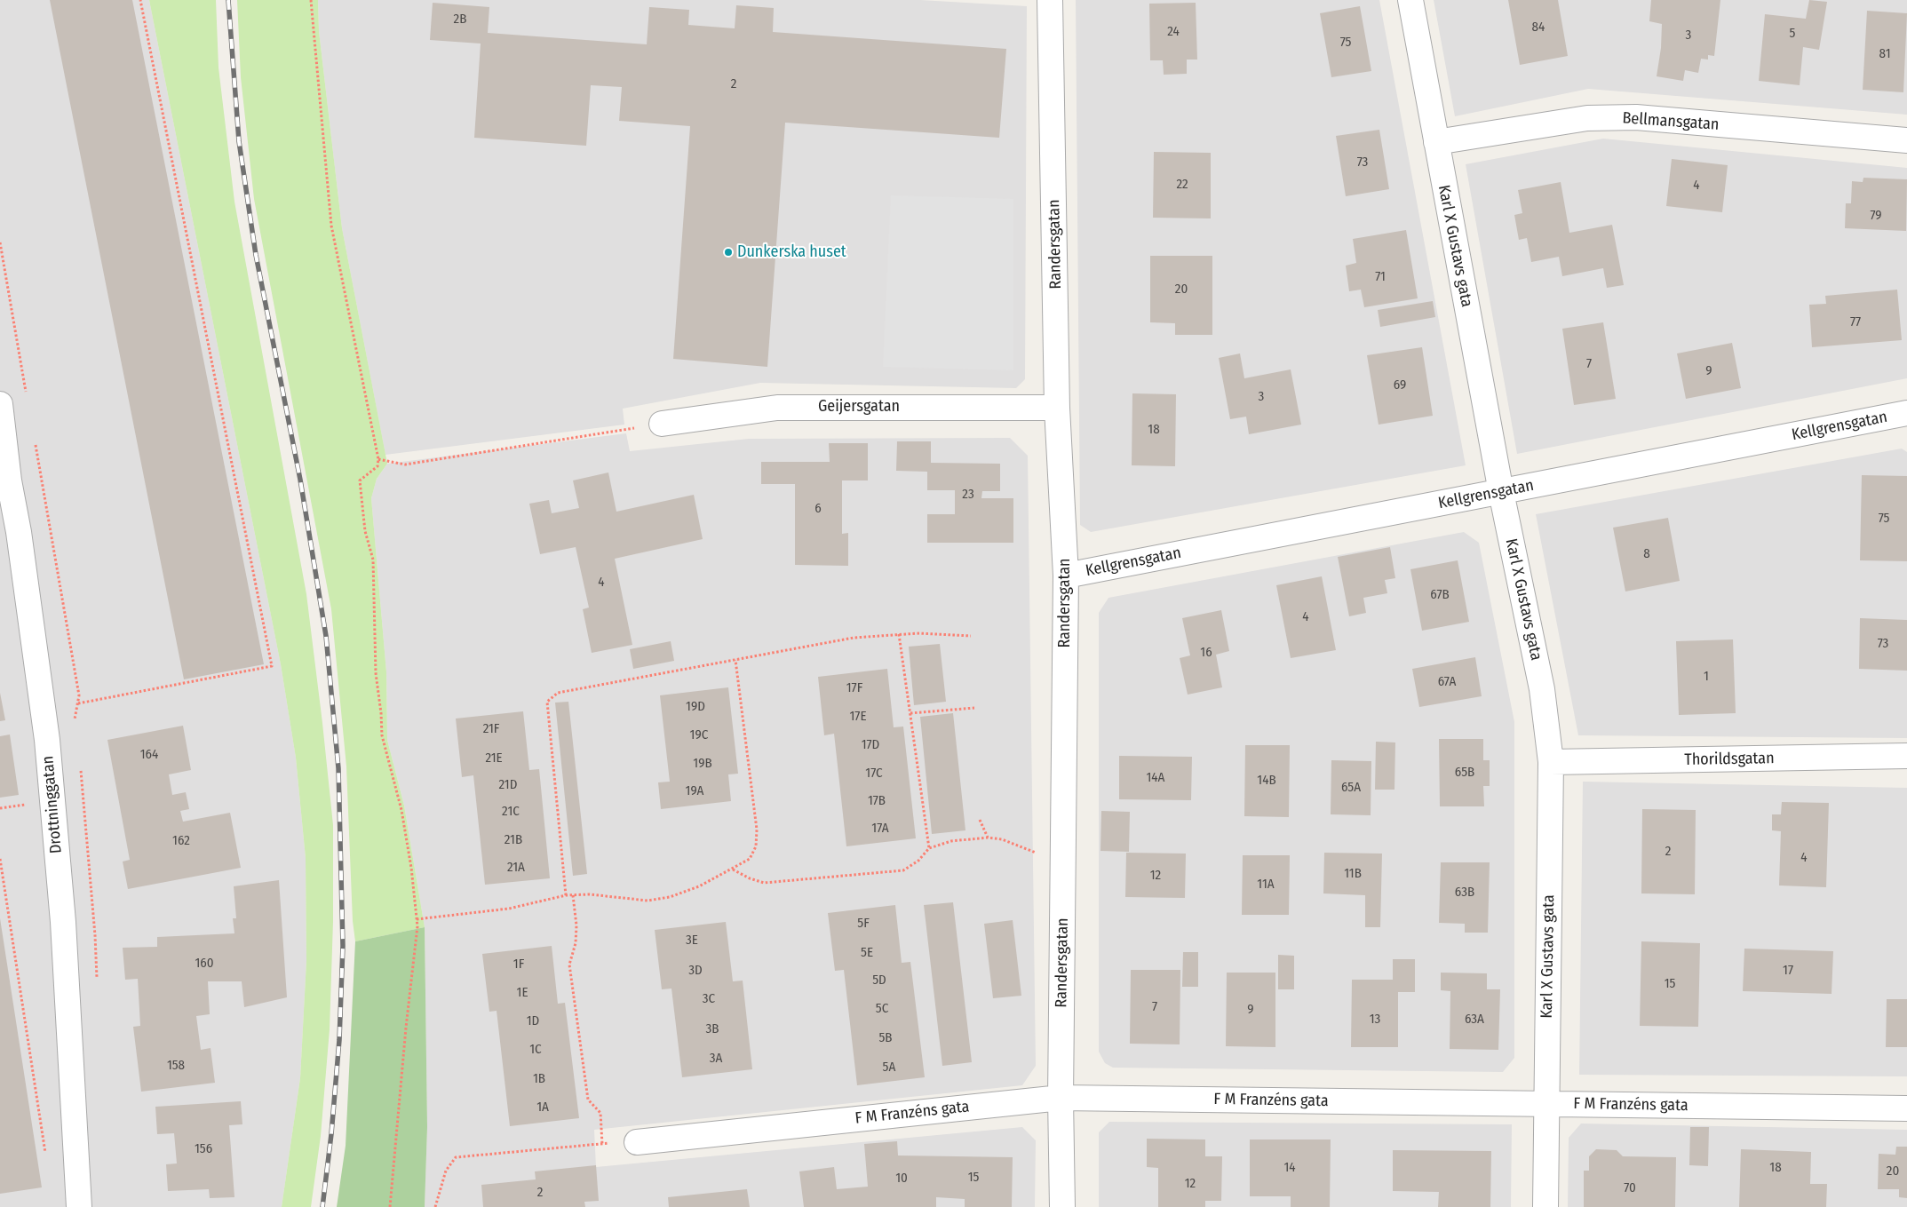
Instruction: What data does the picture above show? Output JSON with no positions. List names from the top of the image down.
{
  "streets": {
    "street": [
      "Bellmansgatan",
      "Randersgatan",
      "Karl X Gustavs gata",
      "Geijersgatan",
      "Kellgrensgatan",
      "Thorildsgatan",
      "Drottninggatan",
      "F M Franzéns gata"
    ]
  },
  "crossings": [
    ["Bellmansgatan", "Karl X Gustavs gata"],
    ["Randersgatan", "Geijersgatan"],
    ["Randersgatan", "Kellgrensgatan"],
    ["Randersgatan", "F M Franzéns gata"],
    ["Karl X Gustavs gata", "Kellgrensgatan"],
    ["Karl X Gustavs gata", "Thorildsgatan"],
    ["Karl X Gustavs gata", "F M Franzéns gata"]
  ],
  "places": ["Dunkerska huset"],
  "house_numbers": [
    "2B",
    "84",
    "24",
    "5",
    "3",
    "75",
    "81",
    "2",
    "73",
    "22",
    "4",
    "79",
    "71",
    "20",
    "77",
    "7",
    "9",
    "69",
    "3",
    "18",
    "23",
    "6",
    "75",
    "8",
    "4",
    "67B",
    "4",
    "73",
    "16",
    "1",
    "67A",
    "17F",
    "19D",
    "17E",
    "21F",
    "19C",
    "17D",
    "164",
    "21E",
    "19B",
    "65B",
    "17C",
    "14A",
    "14B",
    "21D",
    "65A",
    "19A",
    "17B",
    "21C",
    "17A",
    "21B",
    "162",
    "2",
    "4",
    "21A",
    "11B",
    "12",
    "11A",
    "63B",
    "5F",
    "3E",
    "5E",
    "160",
    "1F",
    "3D",
    "17",
    "5D",
    "15",
    "1E",
    "3C",
    "7",
    "5C",
    "9",
    "13",
    "63A",
    "1D",
    "3B",
    "5B",
    "1C",
    "3A",
    "158",
    "5A",
    "1B",
    "1A",
    "156",
    "14",
    "18",
    "20",
    "15",
    "10",
    "12",
    "70",
    "2"
  ]
}
